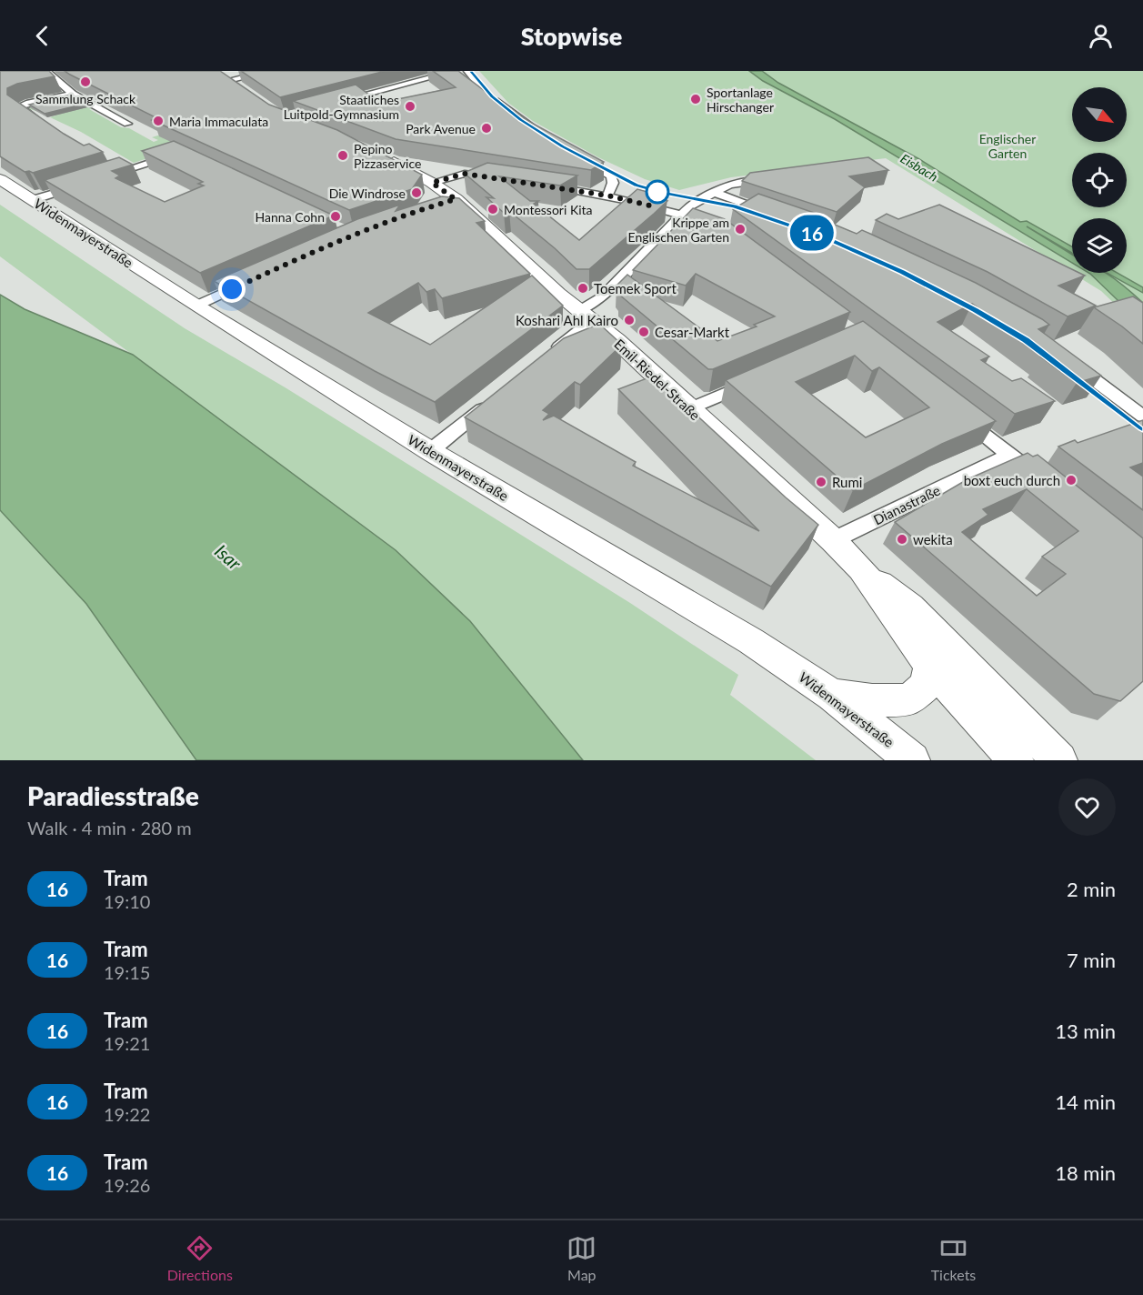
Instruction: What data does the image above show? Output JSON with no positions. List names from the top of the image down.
{
  "streets": {
    "main road": ["Widenmayerstraße", "Emil-Riedel-Straße"],
    "street": ["Dianastraße"]
  },
  "crossings": [
    ["Emil-Riedel-Straße", "Dianastraße"]
  ],
  "water": ["Eisbach", "Isar"],
  "parks": ["Englischer Garten"],
  "places": [
    "Sammlung Schack",
    "Sportanlage Hirschanger",
    "Staatliches Luitpold-Gymnasium",
    "Maria Immaculata",
    "Park Avenue",
    "Pepino Pizzaservice",
    "Die Windrose",
    "Montessori Kita",
    "Hanna Cohn",
    "Krippe am Englischen Garten",
    "Toemek Sport",
    "Koshari Ahl Kairo",
    "Cesar-Markt",
    "boxt euch durch",
    "Rumi",
    "wekita"
  ],
  "lines": ["tram line 16"],
  "north": "bottom right",
  "page": {
    "header": "Stopwise",
    "on_map": "16",
    "heading": ["Paradiesstraße", "Walk · 4 min · 280 m"],
    "list": [
      {
        "mark": "16",
        "name": "Tram",
        "note": "19:10",
        "value": "2 min"
      },
      {
        "mark": "16",
        "name": "Tram",
        "note": "19:15",
        "value": "7 min"
      },
      {
        "mark": "16",
        "name": "Tram",
        "note": "19:21",
        "value": "13 min"
      },
      {
        "mark": "16",
        "name": "Tram",
        "note": "19:22",
        "value": "14 min"
      },
      {
        "mark": "16",
        "name": "Tram",
        "note": "19:26",
        "value": "18 min"
      }
    ],
    "tabs": ["Directions", "Map", "Tickets"]
  }
}
